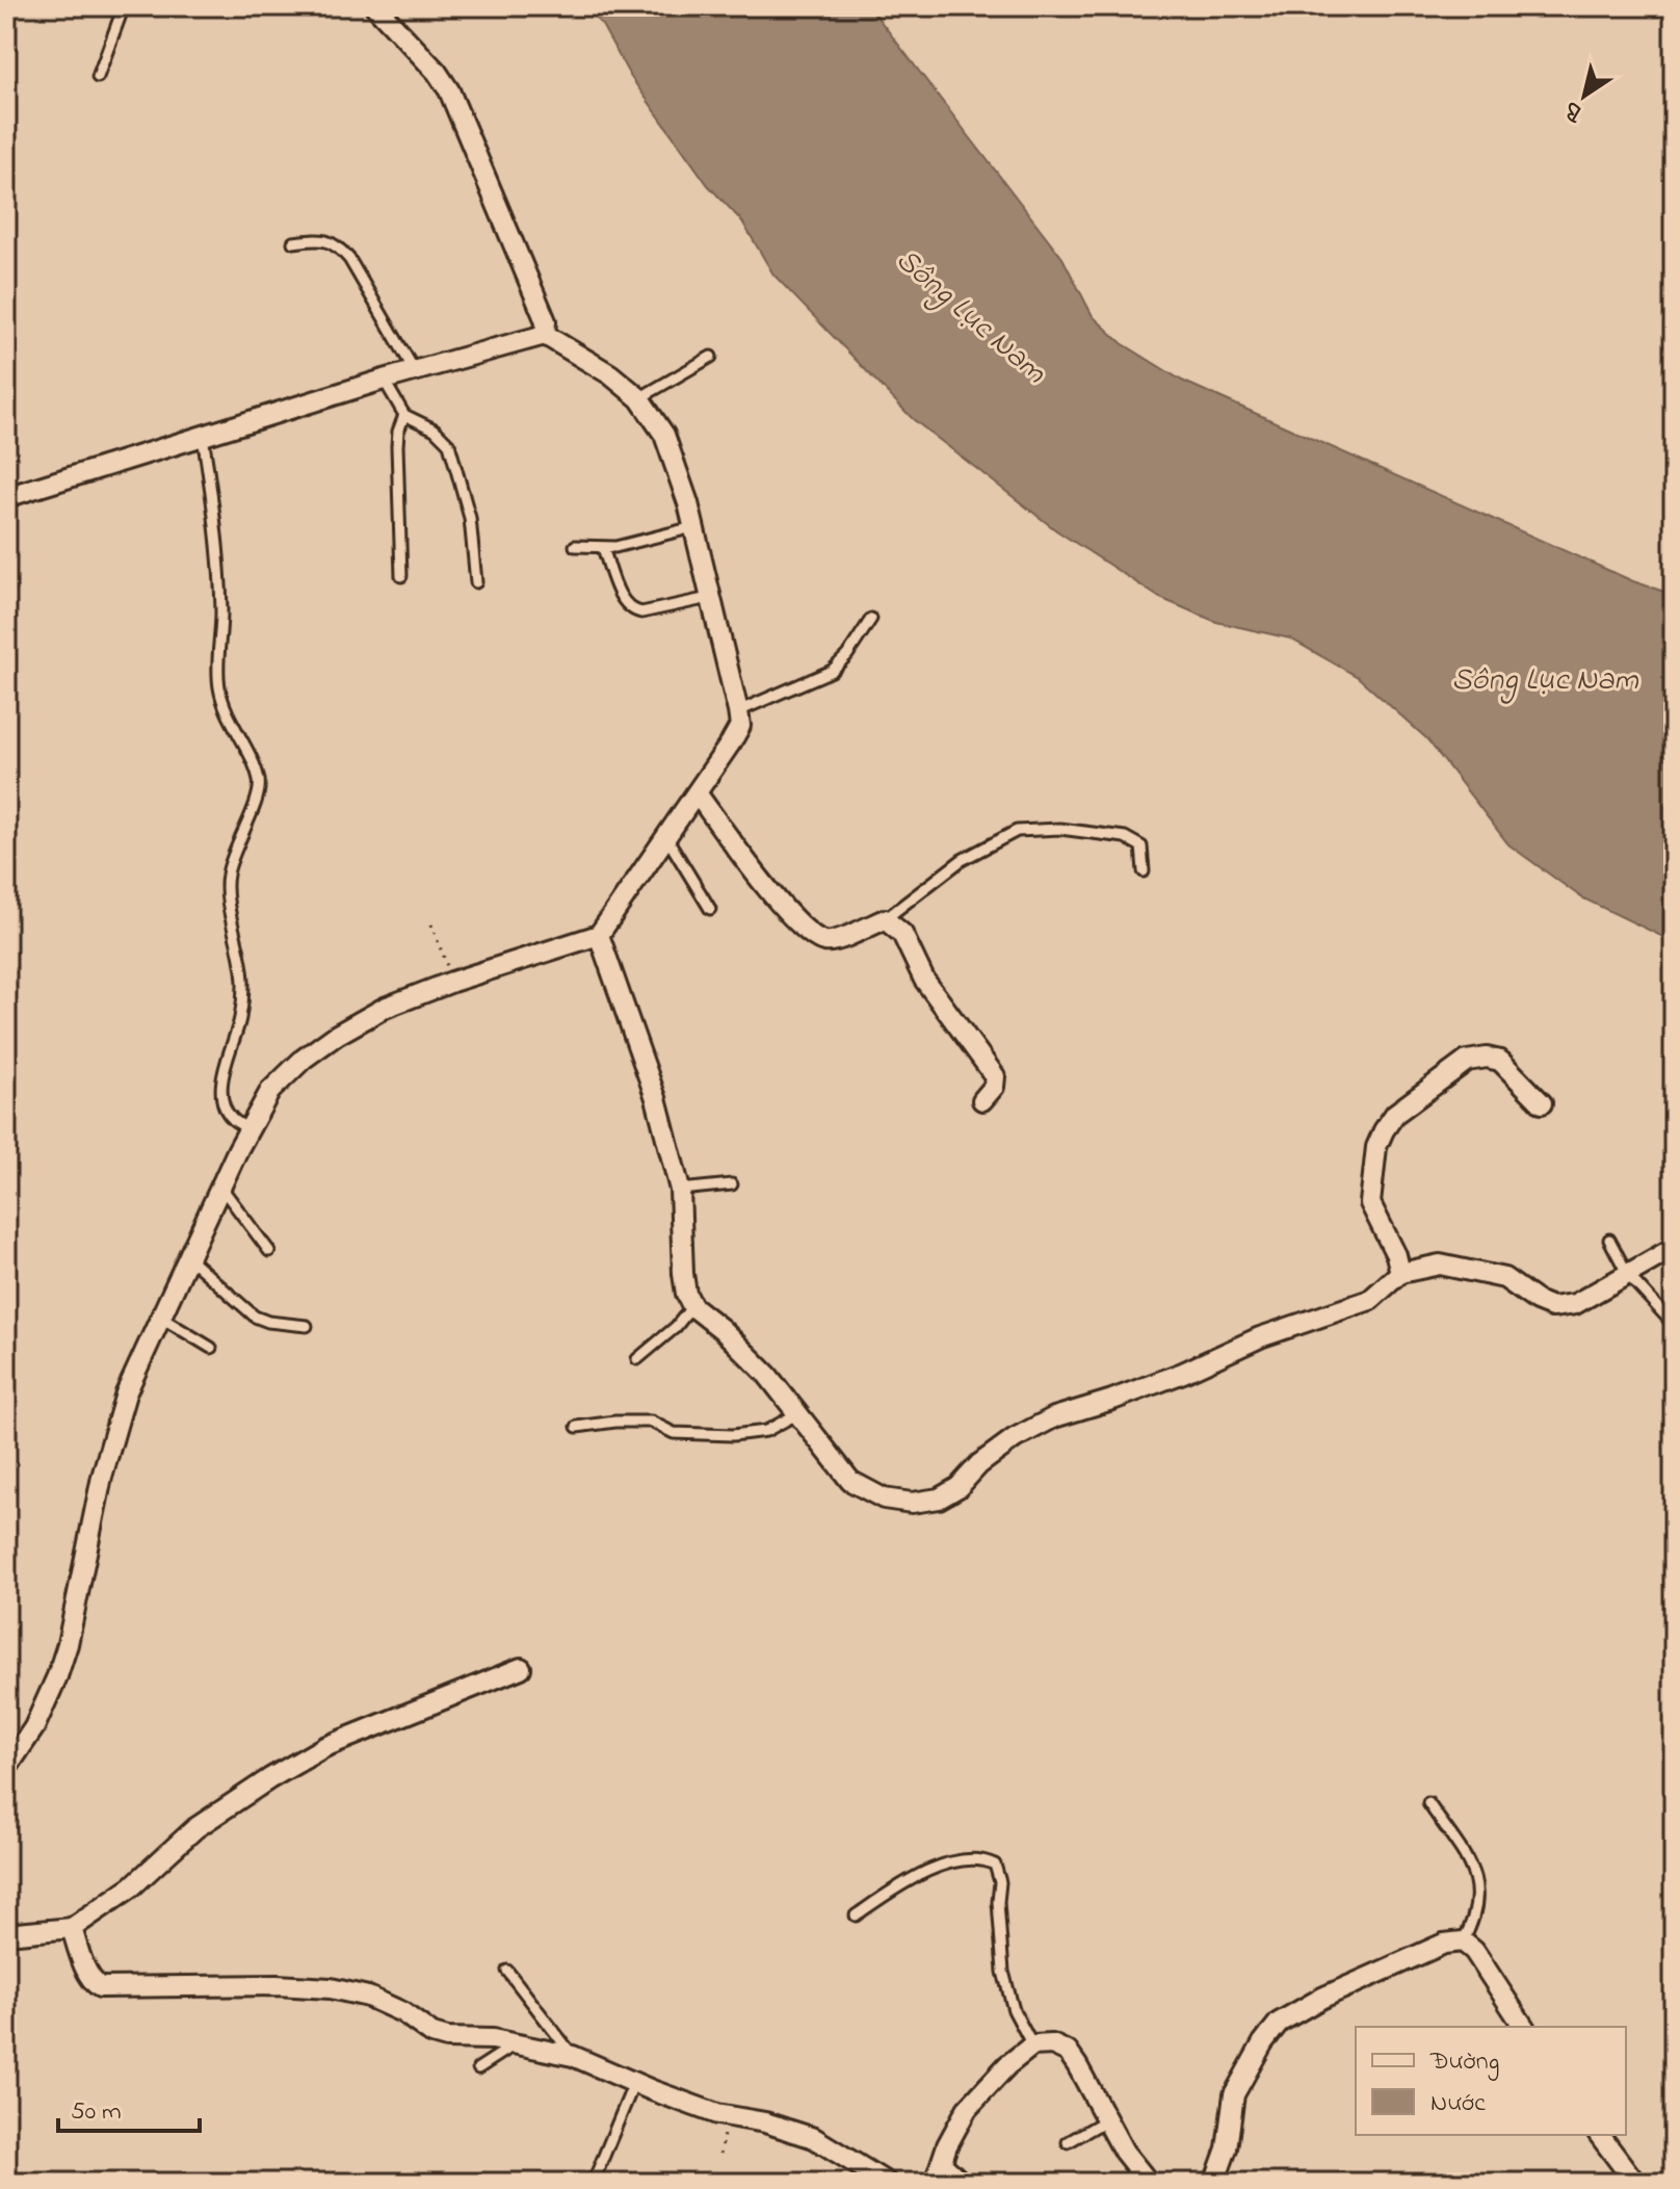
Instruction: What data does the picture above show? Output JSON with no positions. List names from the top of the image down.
{
  "water": ["Sông Lục Nam"],
  "legend": ["Đường", "Nước"],
  "scale_bar": "50 m",
  "north": "bottom left"
}
